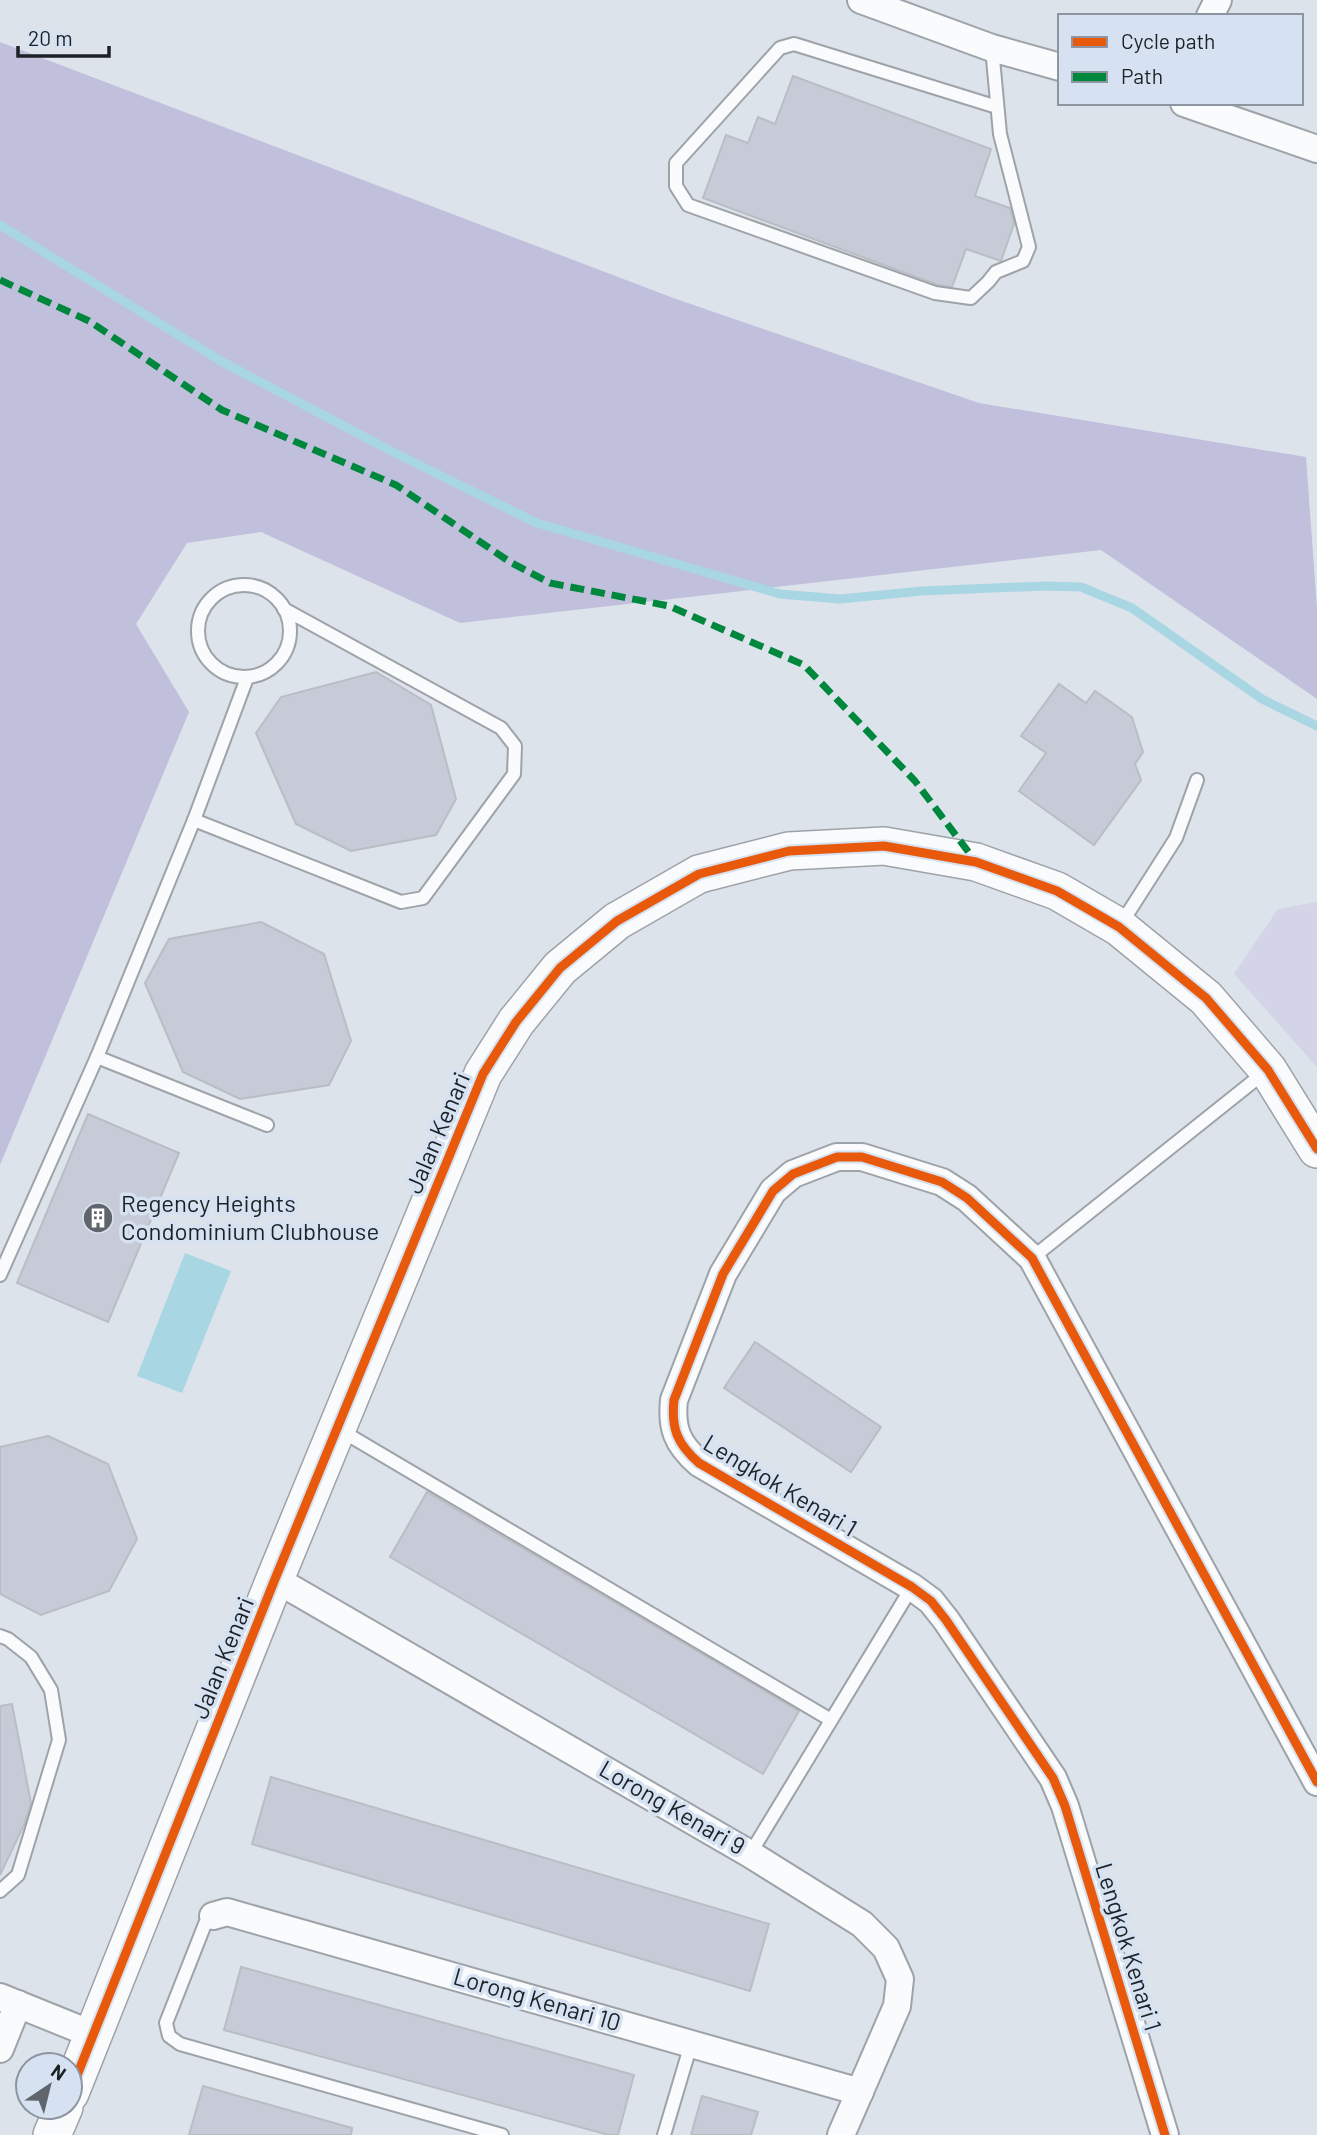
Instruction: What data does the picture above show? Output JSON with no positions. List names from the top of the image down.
{
  "streets": {
    "street": [
      "Jalan Kenari",
      "Lengkok Kenari 1",
      "Lorong Kenari 9",
      "Lorong Kenari 10"
    ]
  },
  "crossings": [
    ["Jalan Kenari", "Lorong Kenari 9"],
    ["Lorong Kenari 9", "Lorong Kenari 10"]
  ],
  "places": {
    "building": ["Regency Heights Condominium Clubhouse"]
  },
  "legend": ["Cycle path", "Path"],
  "scale_bar": "20 m",
  "north": "top right"
}
